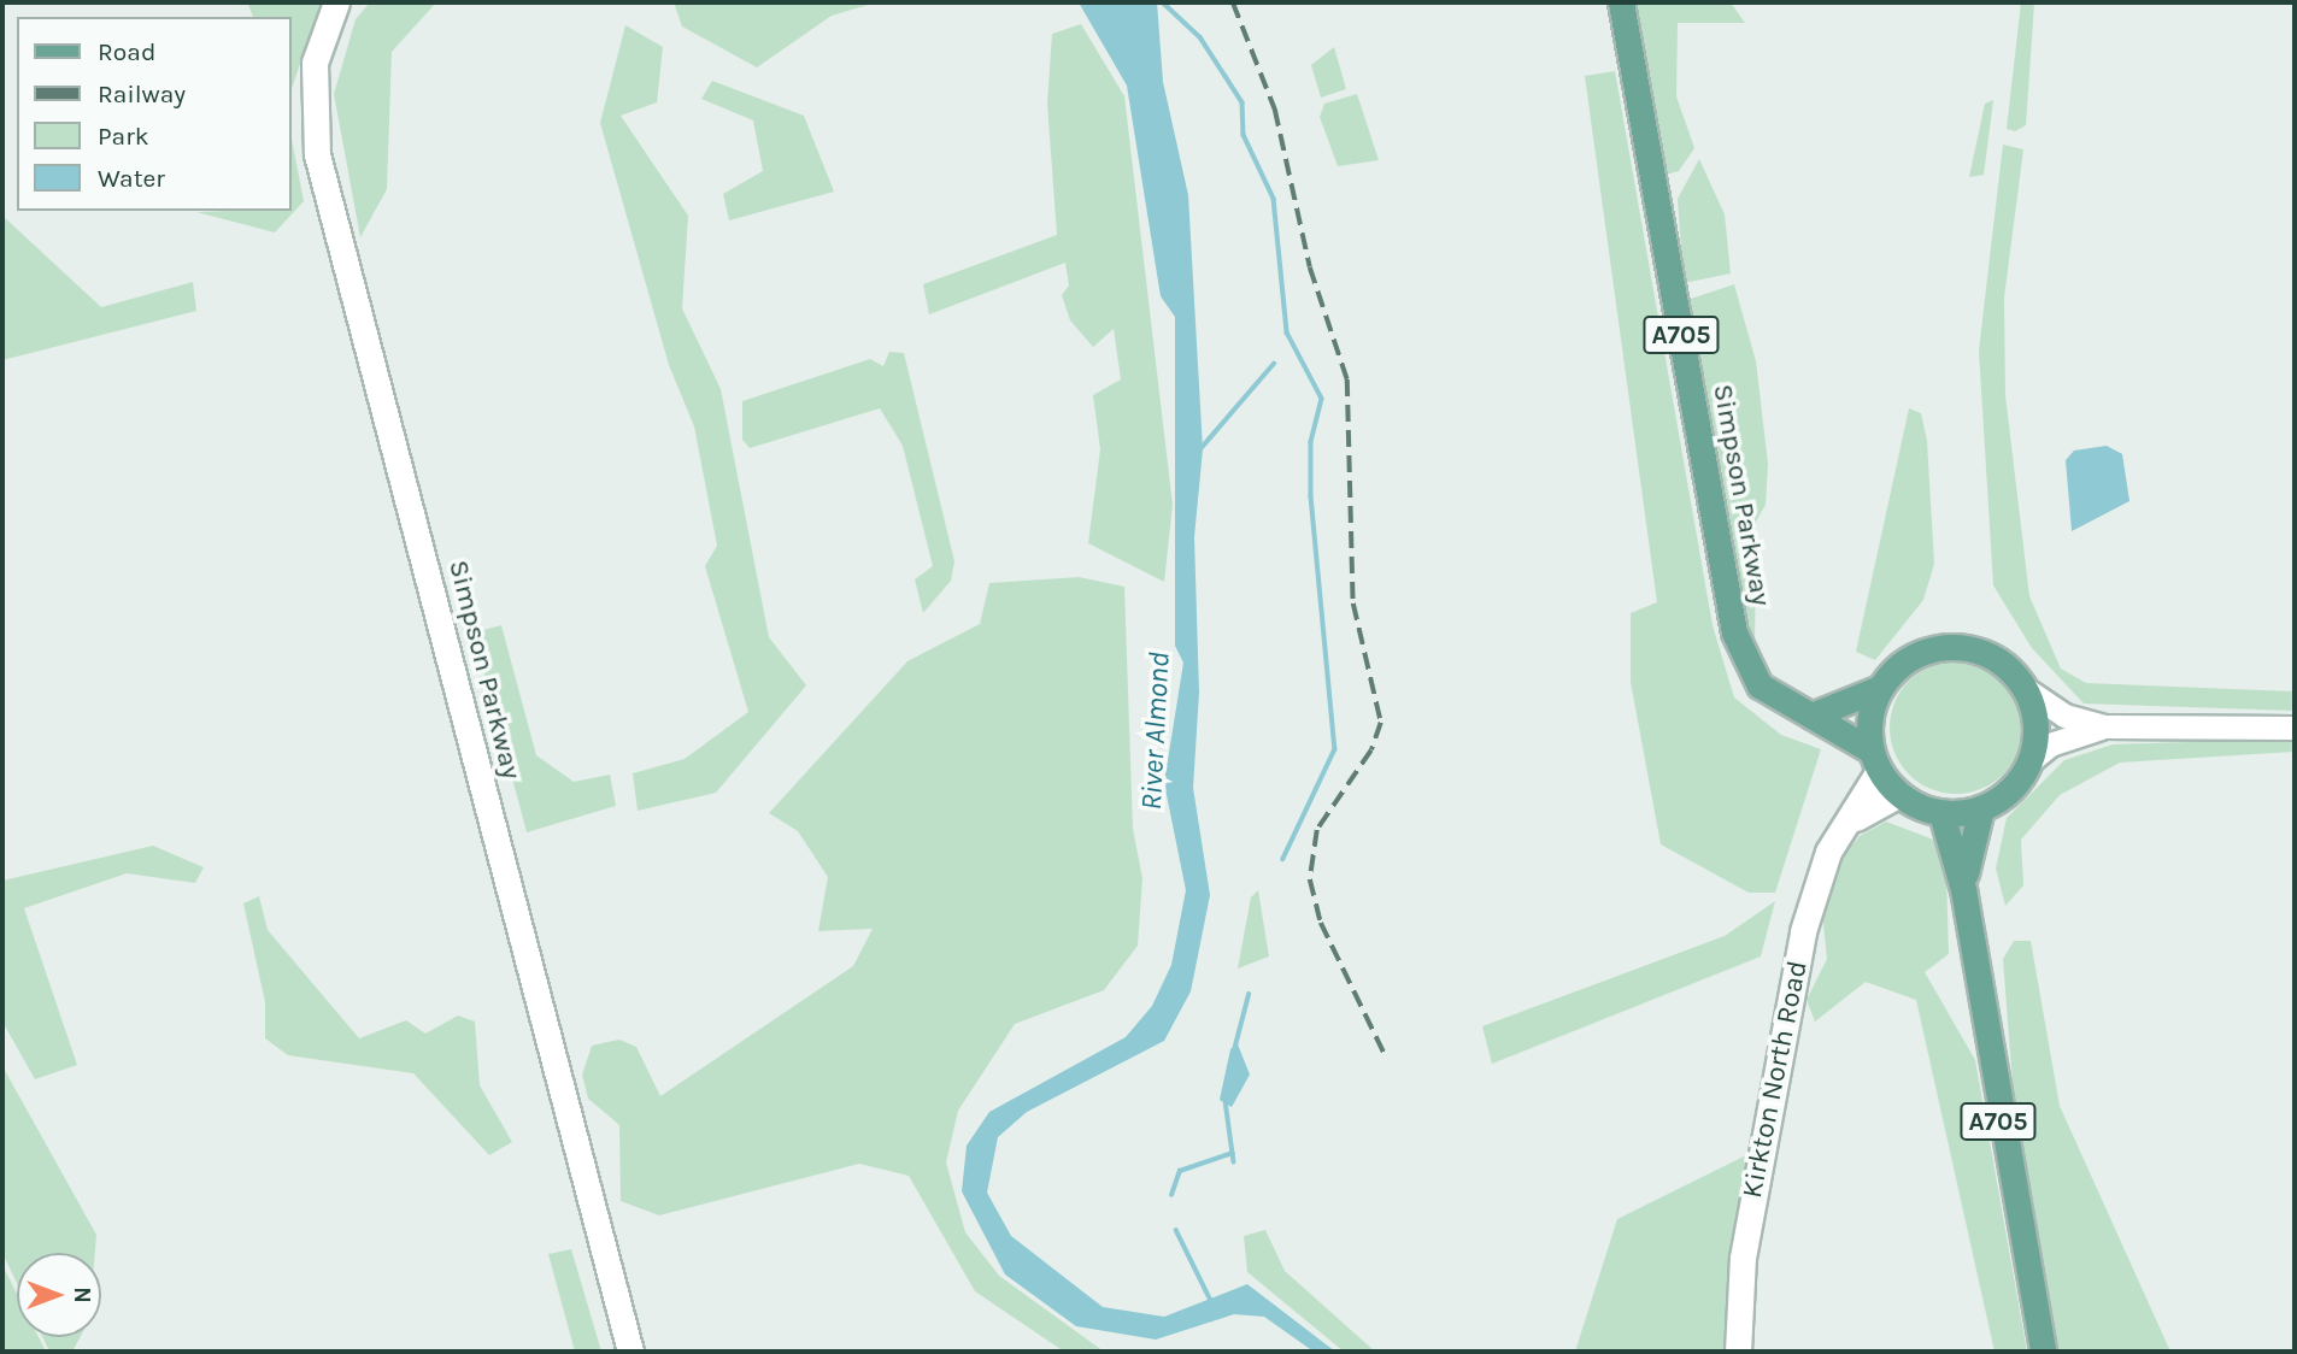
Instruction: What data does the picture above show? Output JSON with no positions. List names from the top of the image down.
{
  "streets": {
    "main road": ["A705", "Simpson Parkway", "Kirkton North Road"]
  },
  "crossings": [
    ["A705", "Simpson Parkway"],
    ["A705", "Kirkton North Road"],
    ["Simpson Parkway", "Kirkton North Road"]
  ],
  "water": ["River Almond"],
  "legend": [
    "Road",
    "Railway",
    "Park",
    "Water"
  ],
  "north": "right"
}
